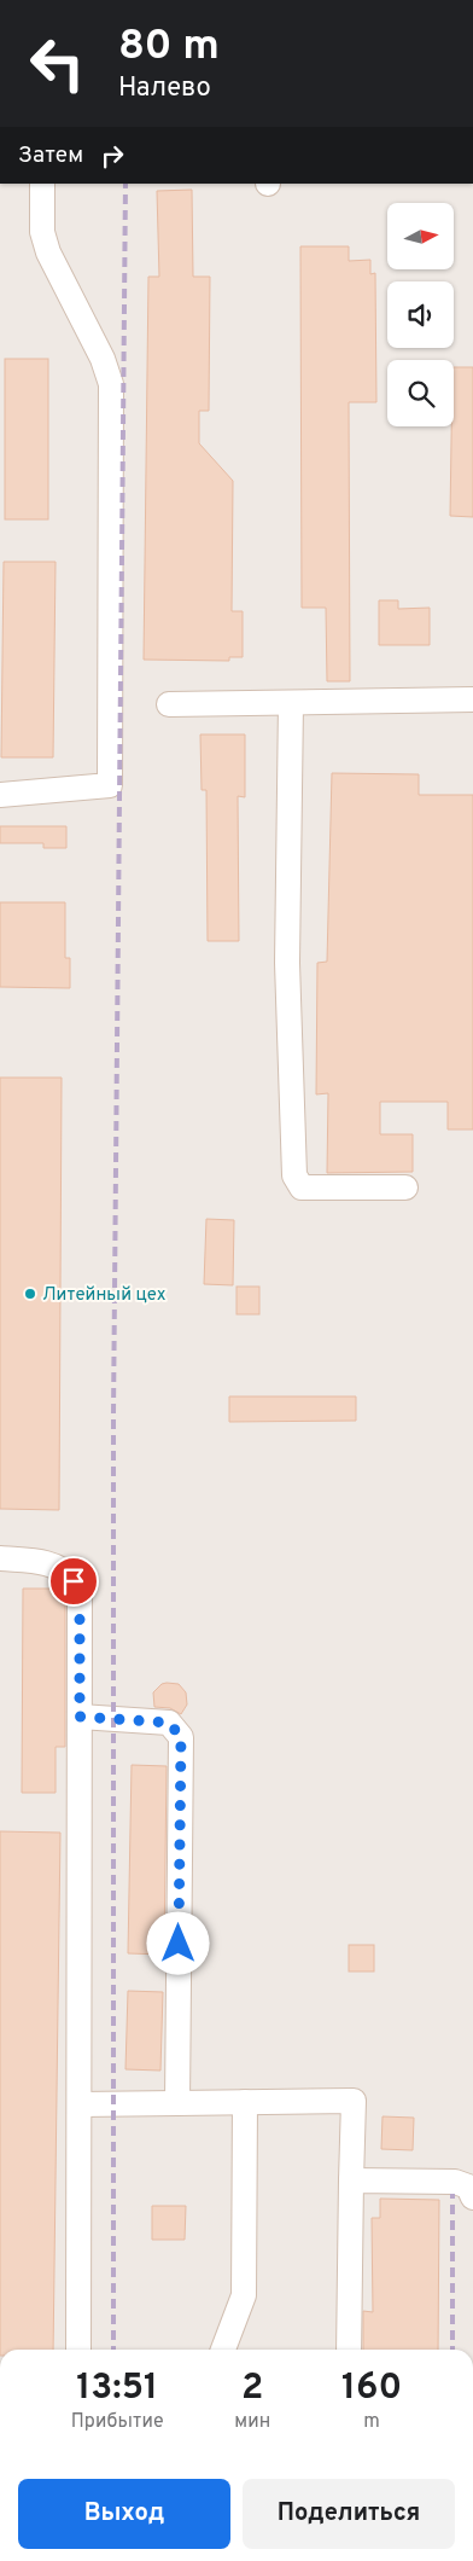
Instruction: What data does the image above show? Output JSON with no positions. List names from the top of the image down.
{
  "places": ["Литейный цех"],
  "north": "right",
  "page": {
    "turn": ["80 m", "Налево"],
    "then": "Затем",
    "eta": [
      "13:51",
      "Прибытие",
      "2",
      "мин",
      "160",
      "m"
    ],
    "buttons": ["Выход", "Поделиться"]
  }
}
